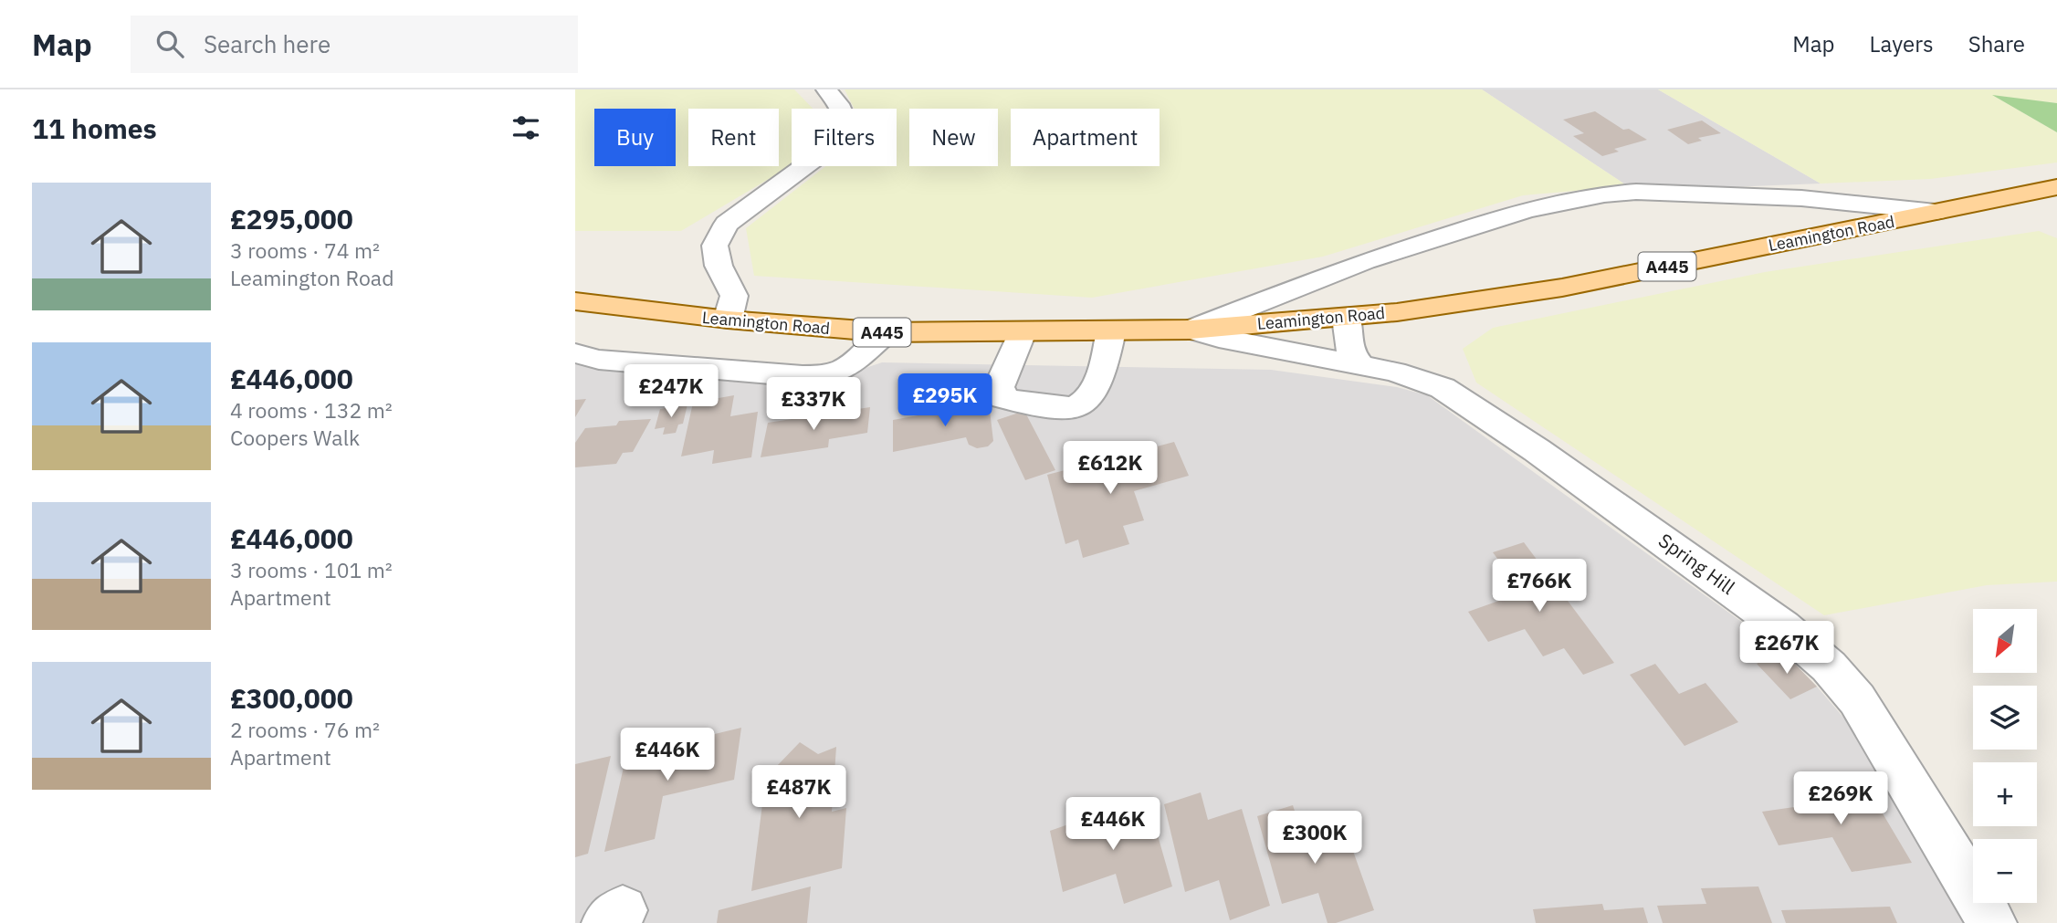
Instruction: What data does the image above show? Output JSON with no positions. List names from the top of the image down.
{
  "streets": {
    "main road": ["Leamington Road", "A445"],
    "street": ["Spring Hill"]
  },
  "crossings": [
    ["Leamington Road", "Spring Hill"]
  ],
  "north": "bottom left",
  "page": {
    "header": "Map",
    "search": "Search here",
    "nav": ["Map", "Layers", "Share"],
    "heading": "11 homes",
    "chip": [
      "Buy",
      "Rent",
      "Filters",
      "New",
      "Apartment"
    ],
    "list": [
      {
        "name": "£295,000",
        "note": "3 rooms · 74 m² · Leamington Road"
      },
      {
        "name": "£446,000",
        "note": "4 rooms · 132 m² · Coopers Walk"
      },
      {
        "name": "£446,000",
        "note": "3 rooms · 101 m² · Apartment"
      },
      {
        "name": "£300,000",
        "note": "2 rooms · 76 m² · Apartment"
      }
    ],
    "price": [
      "£247K",
      "£295K",
      "£337K",
      "£612K",
      "£766K",
      "£267K",
      "£446K",
      "£487K",
      "£269K",
      "£446K",
      "£300K"
    ],
    "map_buttons": ["+", "−"]
  }
}
